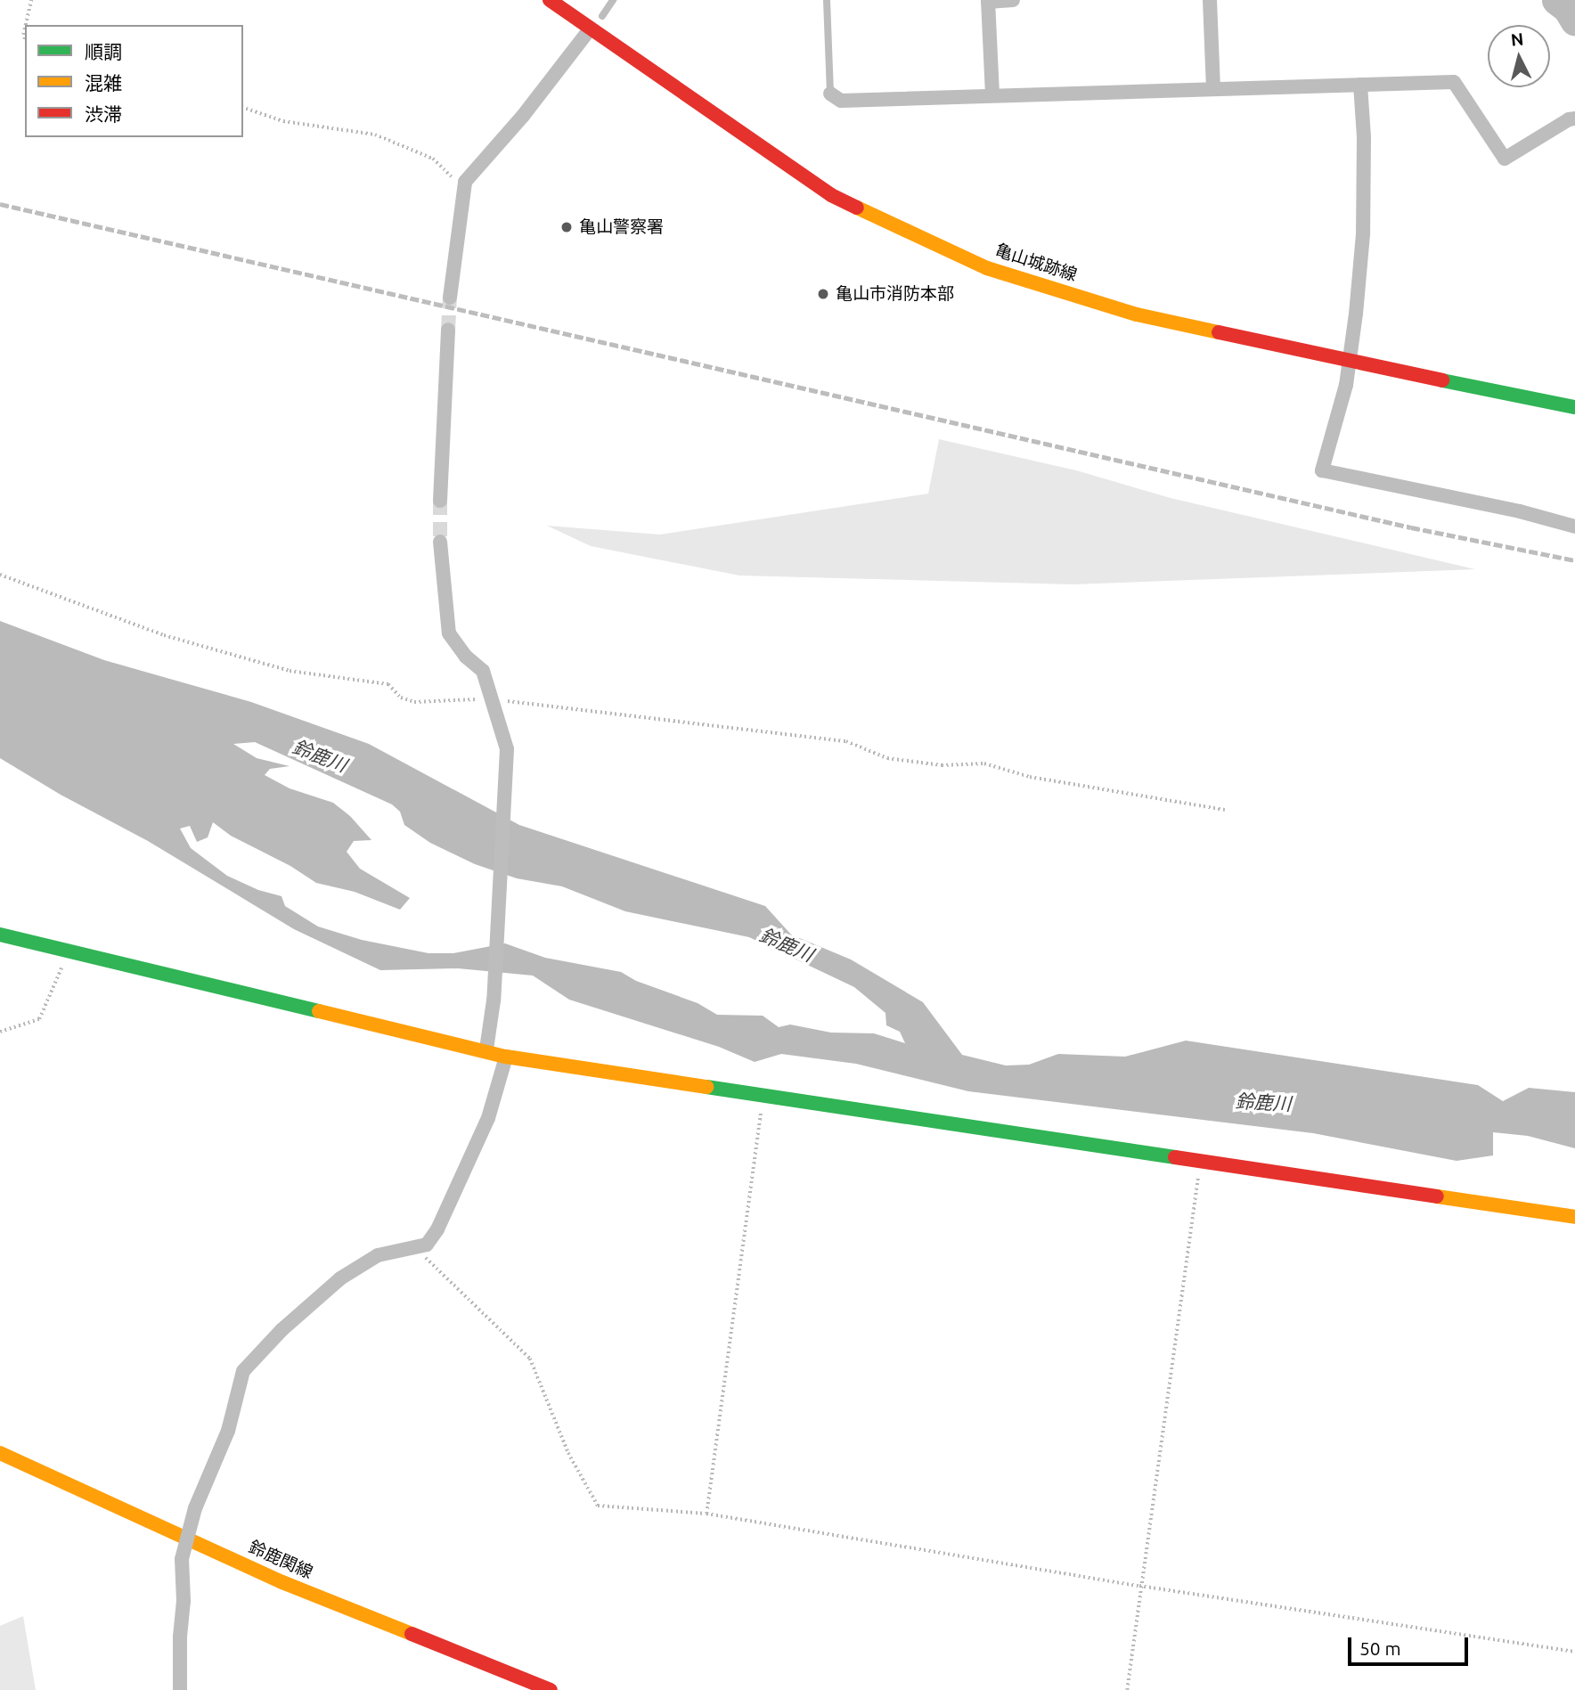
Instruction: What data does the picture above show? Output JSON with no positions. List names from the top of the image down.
{
  "streets": {
    "main road": ["亀山城跡線", "鈴鹿関線"]
  },
  "water": ["鈴鹿川"],
  "places": ["亀山警察署", "亀山市消防本部"],
  "legend": ["順調", "混雑", "渋滞"],
  "scale_bar": "50 m",
  "north": "top"
}
